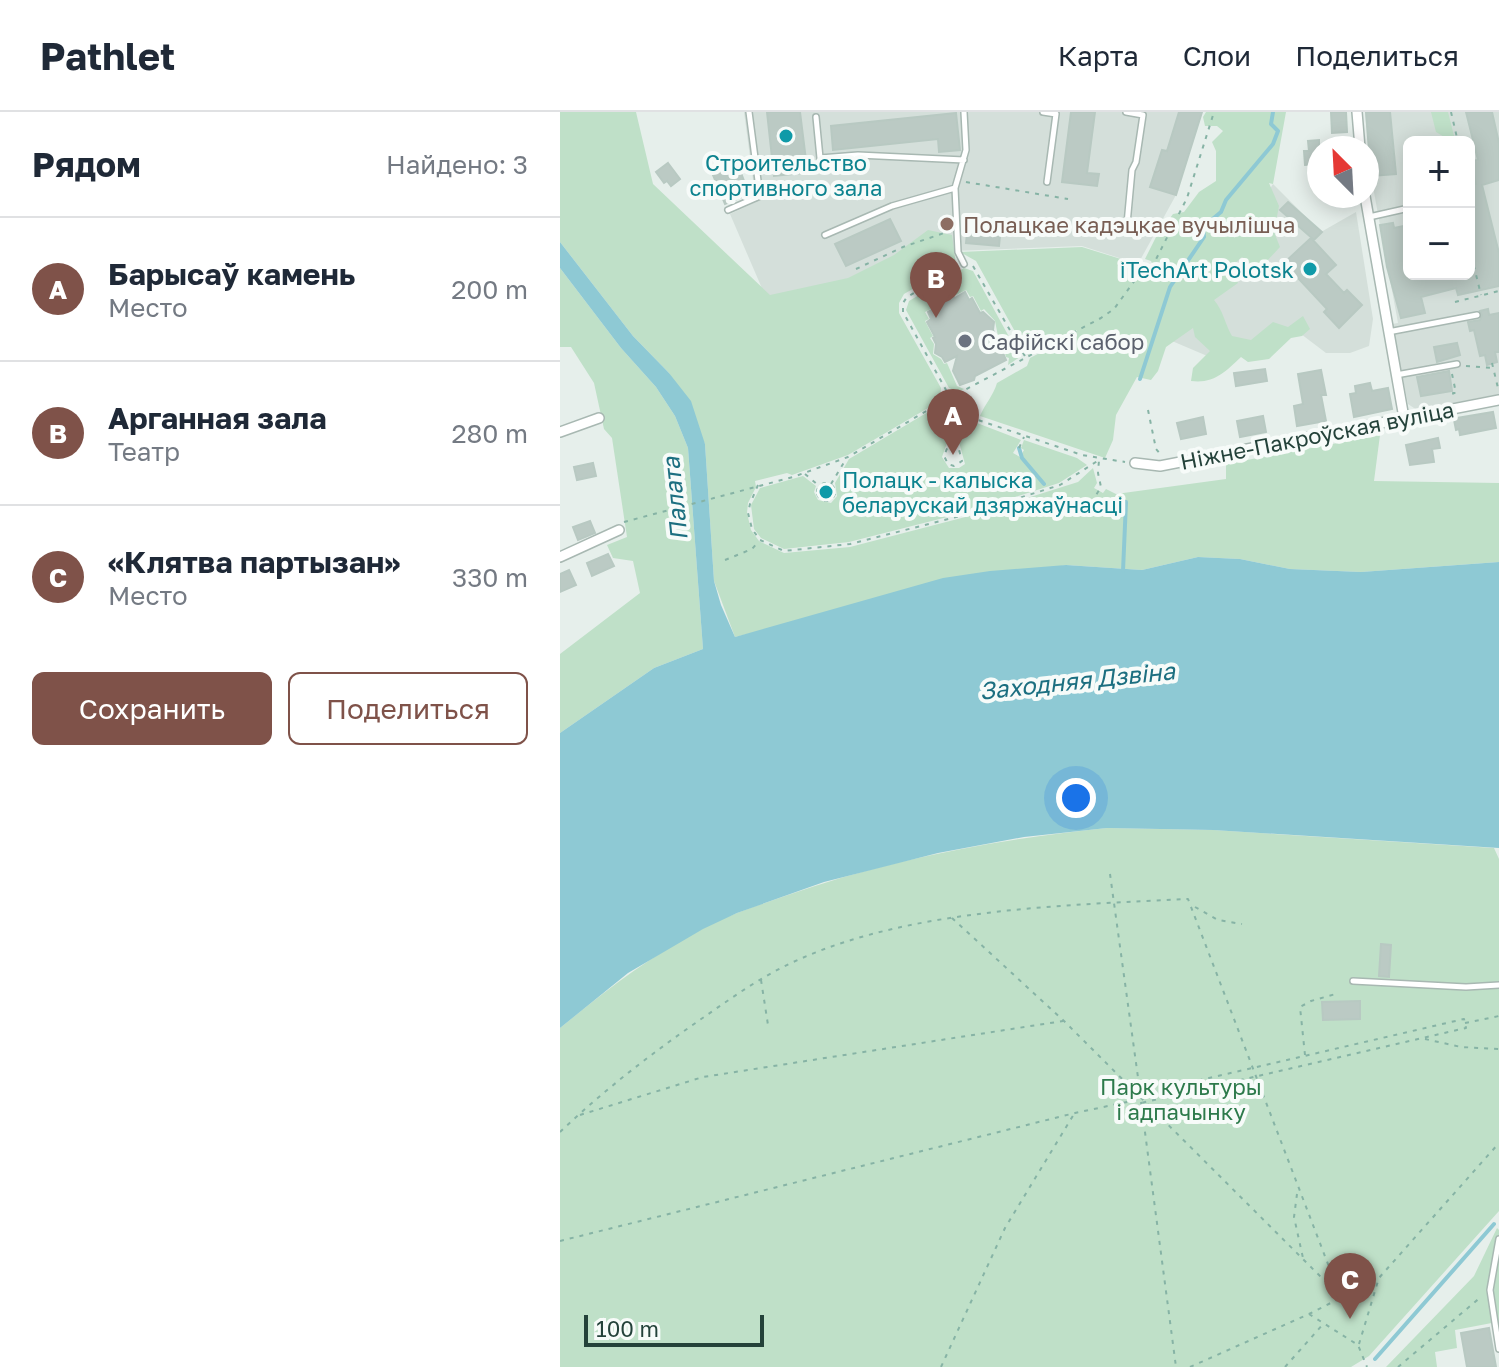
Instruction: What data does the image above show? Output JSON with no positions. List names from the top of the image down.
{
  "streets": {
    "street": ["Ніжне-Пакроўская вуліца"]
  },
  "water": ["Палата", "Заходняя Дзвіна"],
  "parks": ["Парк культуры і адпачынку"],
  "places": [
    "Строительство спортивного зала",
    "Полацкае кадэцкае вучылішча",
    "iTechArt Polotsk",
    "Сафійскі сабор",
    "Полацк - калыска беларускай дзяржаўнасці"
  ],
  "scale_bar": "100 m",
  "north": "top left",
  "page": {
    "header": "Pathlet",
    "nav": ["Карта", "Слои", "Поделиться"],
    "heading": ["Рядом", "Найдено: 3"],
    "map_buttons": ["+", "−"],
    "list": [
      {
        "mark": "A",
        "name": "Барысаў камень",
        "note": "Место",
        "value": "200 m"
      },
      {
        "mark": "B",
        "name": "Арганная зала",
        "note": "Театр",
        "value": "280 m"
      },
      {
        "mark": "C",
        "name": "«Клятва партызан»",
        "note": "Место",
        "value": "330 m"
      }
    ],
    "pins": ["B", "A", "C"],
    "buttons": ["Сохранить", "Поделиться"],
    "scale": "100 m"
  }
}
